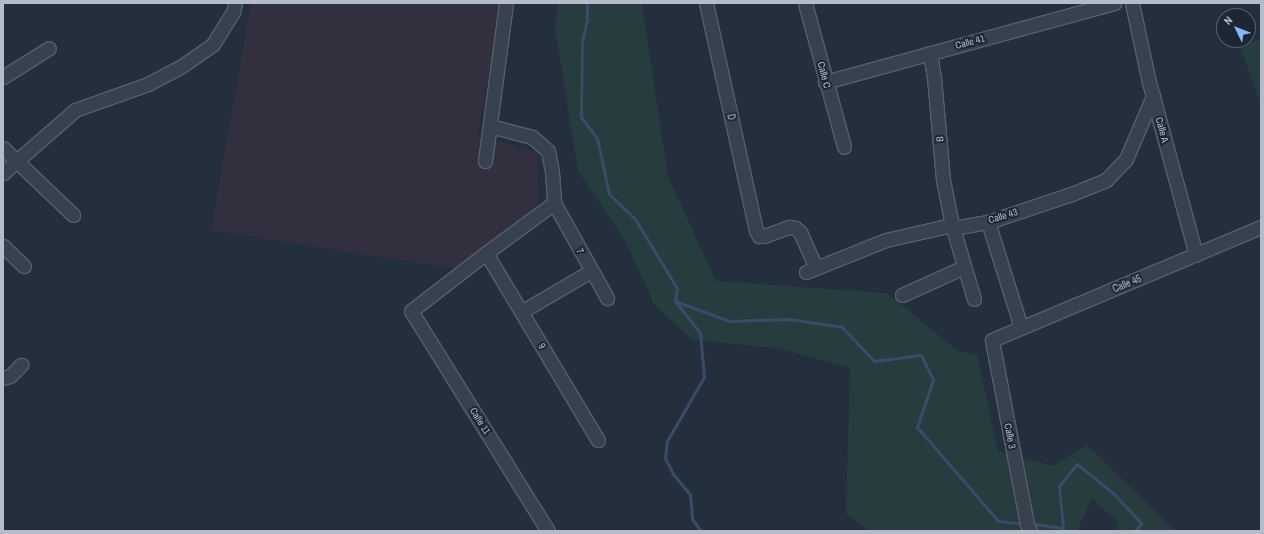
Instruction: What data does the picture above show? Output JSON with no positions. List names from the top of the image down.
{
  "streets": {
    "street": [
      "Calle 41",
      "Calle C",
      "D",
      "Calle A",
      "B",
      "Calle 43",
      "7",
      "Calle 45",
      "9",
      "Calle 11",
      "Calle 3"
    ]
  },
  "crossings": [
    ["Calle 41", "Calle C"],
    ["Calle 41", "B"],
    ["D", "Calle 43"],
    ["Calle A", "Calle 43"],
    ["Calle A", "Calle 45"],
    ["B", "Calle 43"],
    ["Calle 45", "Calle 3"],
    ["9", "Calle 11"]
  ],
  "north": "top left"
}
